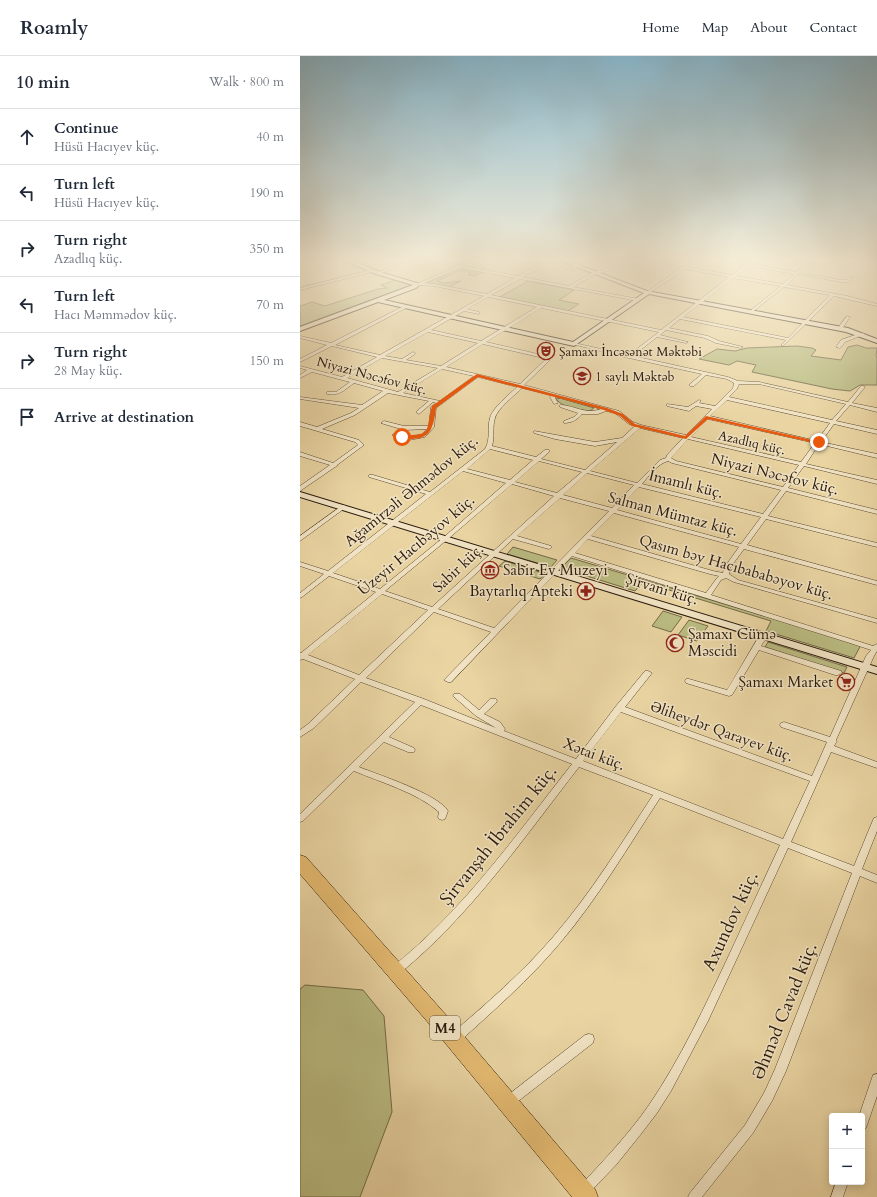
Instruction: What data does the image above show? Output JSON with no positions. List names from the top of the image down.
{
  "streets": {
    "highway": ["M4"],
    "street": [
      "Niyazi Nəcəfov küç.",
      "Azadlıq küç.",
      "İmamlı küç.",
      "Ağamirzəli Əhmədov küç.",
      "Salman Mümtaz küç.",
      "Üzeyir Hacıbəyov küç.",
      "Qasım bəy Hacıbababəyov küç.",
      "Sabir küç.",
      "Şirvani küç.",
      "Əliheydər Qarayev küç.",
      "Xətai küç.",
      "Şirvanşah İbrahim küç.",
      "Axundov küç.",
      "Əhməd Cavad küç."
    ]
  },
  "crossings": [
    ["Azadlıq küç.", "Ağamirzəli Əhmədov küç."],
    ["Azadlıq küç.", "Sabir küç."],
    ["İmamlı küç.", "Ağamirzəli Əhmədov küç."],
    ["İmamlı küç.", "Üzeyir Hacıbəyov küç."],
    ["İmamlı küç.", "Sabir küç."],
    ["Ağamirzəli Əhmədov küç.", "Salman Mümtaz küç."],
    ["Ağamirzəli Əhmədov küç.", "Şirvani küç."],
    ["Salman Mümtaz küç.", "Üzeyir Hacıbəyov küç."],
    ["Salman Mümtaz küç.", "Sabir küç."],
    ["Üzeyir Hacıbəyov küç.", "Şirvani küç."],
    ["Üzeyir Hacıbəyov küç.", "Xətai küç."],
    ["Sabir küç.", "Şirvani küç."],
    ["Sabir küç.", "Xətai küç."],
    ["Şirvani küç.", "Axundov küç."],
    ["Əliheydər Qarayev küç.", "Şirvanşah İbrahim küç."],
    ["Əliheydər Qarayev küç.", "Axundov küç."],
    ["Xətai küç.", "Şirvanşah İbrahim küç."],
    ["Xətai küç.", "Axundov küç."],
    ["Xətai küç.", "Əhməd Cavad küç."],
    ["Şirvanşah İbrahim küç.", "M4"],
    ["Axundov küç.", "M4"]
  ],
  "places": {
    "theatre": ["Şamaxı İncəsənət Məktəbi"],
    "school or university": ["1 saylı Məktəb"],
    "museum": ["Sabir Ev Muzeyi"],
    "pharmacy": ["Baytarlıq Apteki"],
    "mosque": ["Şamaxı Cümə Məscidi"],
    "supermarket": ["Şamaxı Market"]
  },
  "page": {
    "header": "Roamly",
    "nav": [
      "Home",
      "Map",
      "About",
      "Contact"
    ],
    "heading": ["10 min", "Walk · 800 m"],
    "list": [
      ["Continue", "Hüsü Hacıyev küç.", "40 m"],
      ["Turn left", "Hüsü Hacıyev küç.", "190 m"],
      ["Turn right", "Azadlıq küç.", "350 m"],
      ["Turn left", "Hacı Məmmədov küç.", "70 m"],
      ["Turn right", "28 May küç.", "150 m"],
      "Arrive at destination"
    ],
    "map_buttons": ["+", "−"]
  }
}
